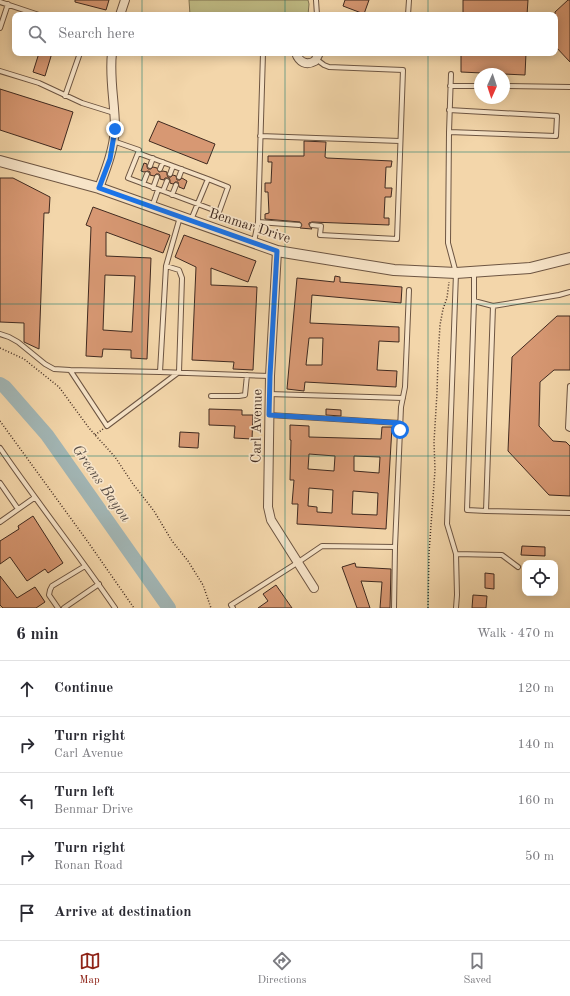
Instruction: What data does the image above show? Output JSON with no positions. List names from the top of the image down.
{
  "streets": {
    "street": ["Benmar Drive", "Carl Avenue"]
  },
  "crossings": [
    ["Benmar Drive", "Carl Avenue"]
  ],
  "water": ["Greens Bayou"],
  "north": "bottom",
  "page": {
    "search": "Search here",
    "heading": ["6 min", "Walk · 470 m"],
    "list": [
      ["Continue", "120 m"],
      ["Turn right", "Carl Avenue", "140 m"],
      ["Turn left", "Benmar Drive", "160 m"],
      ["Turn right", "Ronan Road", "50 m"],
      "Arrive at destination"
    ],
    "nav": ["Map", "Directions", "Saved"]
  }
}
